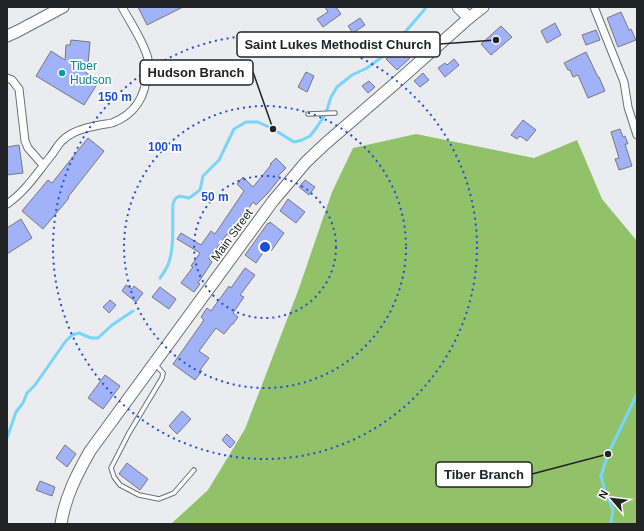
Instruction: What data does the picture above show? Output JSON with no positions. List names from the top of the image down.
{
  "streets": {
    "main road": ["Main Street"]
  },
  "places": [
    "Saint Lukes Methodist Church",
    "Tiber Hudson",
    "Hudson Branch",
    "Tiber Branch"
  ],
  "north": "top left",
  "rings": ["150 m", "100 m", "50 m"]
}
